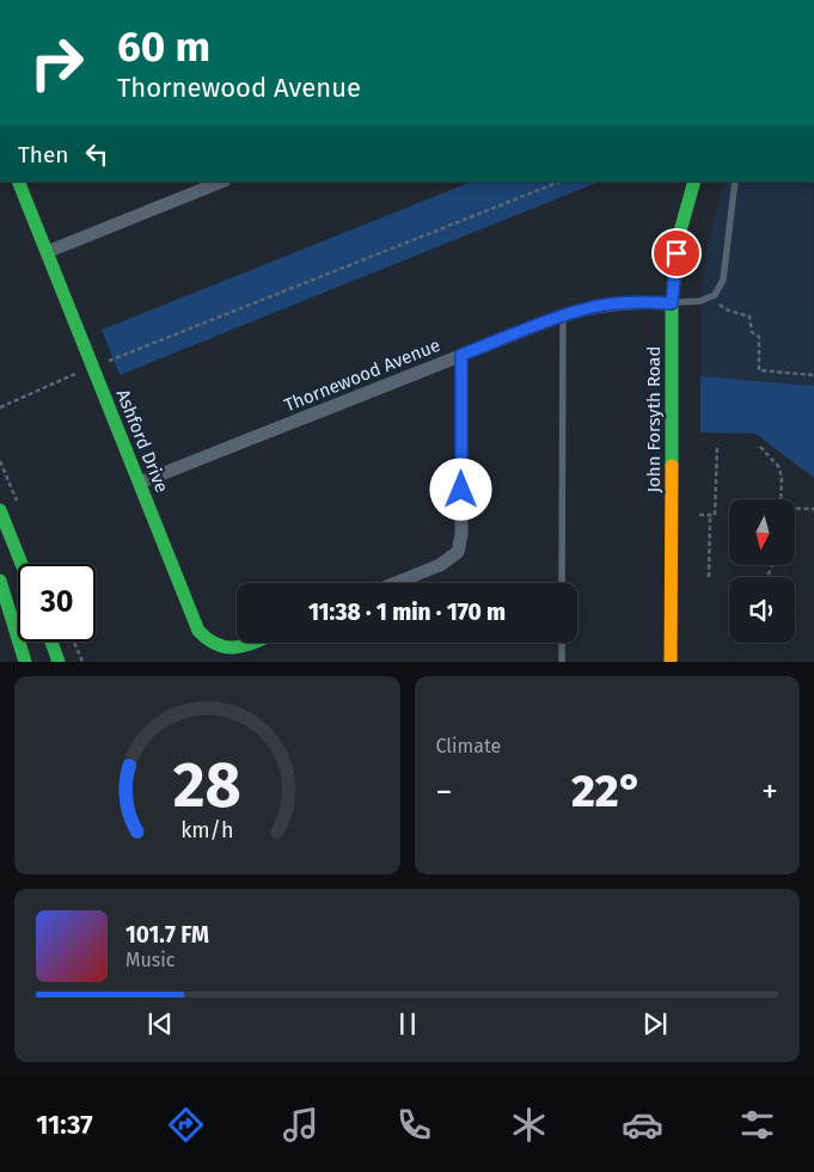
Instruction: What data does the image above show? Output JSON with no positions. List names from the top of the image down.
{
  "streets": {
    "street": ["Thornewood Avenue", "John Forsyth Road", "Ashford Drive"]
  },
  "crossings": [
    ["Thornewood Avenue", "John Forsyth Road"],
    ["Thornewood Avenue", "Ashford Drive"]
  ],
  "north": "bottom",
  "page": {
    "turn": ["60 m", "Thornewood Avenue"],
    "then": "Then",
    "limit": "30",
    "trip": "11:38 · 1 min · 170 m",
    "tile": "Climate",
    "heat": ["−", "22°", "+"],
    "song": ["101.7 FM", "Music"],
    "tabs": "11:37",
    "gauge": ["28", "km/h"]
  }
}
